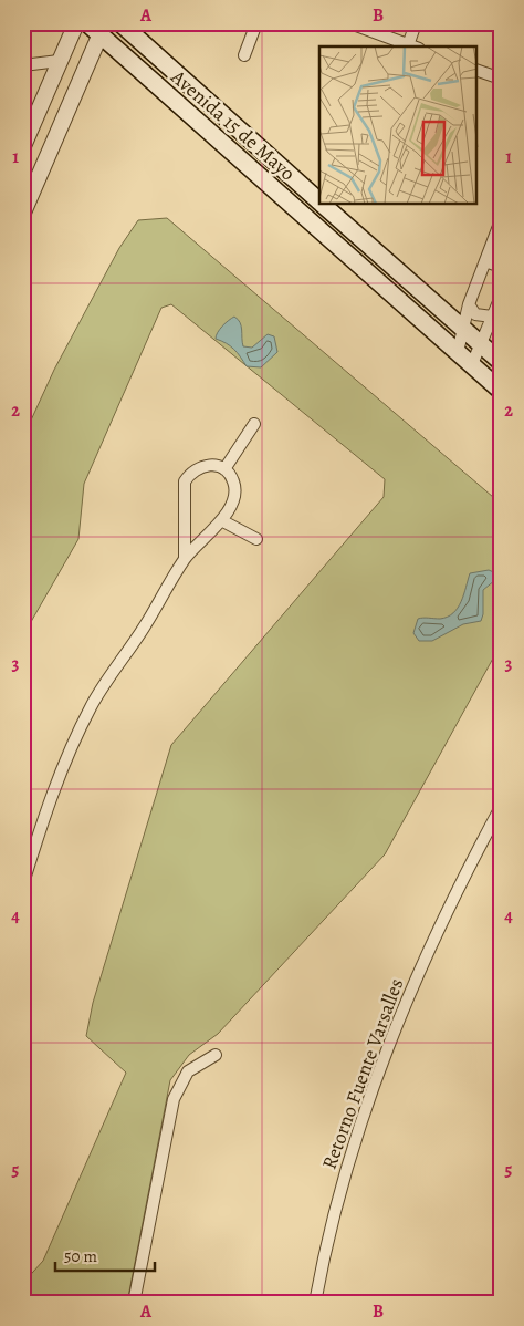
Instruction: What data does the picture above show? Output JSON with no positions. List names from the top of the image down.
{
  "streets": {
    "main road": ["Avenida 15 de Mayo"],
    "street": ["Retorno Fuente Varsalles"]
  },
  "scale_bar": "50 m",
  "grid": {
    "columns": ["A", "B"],
    "rows": [
      "1",
      "2",
      "3",
      "4",
      "5"
    ]
  }
}
